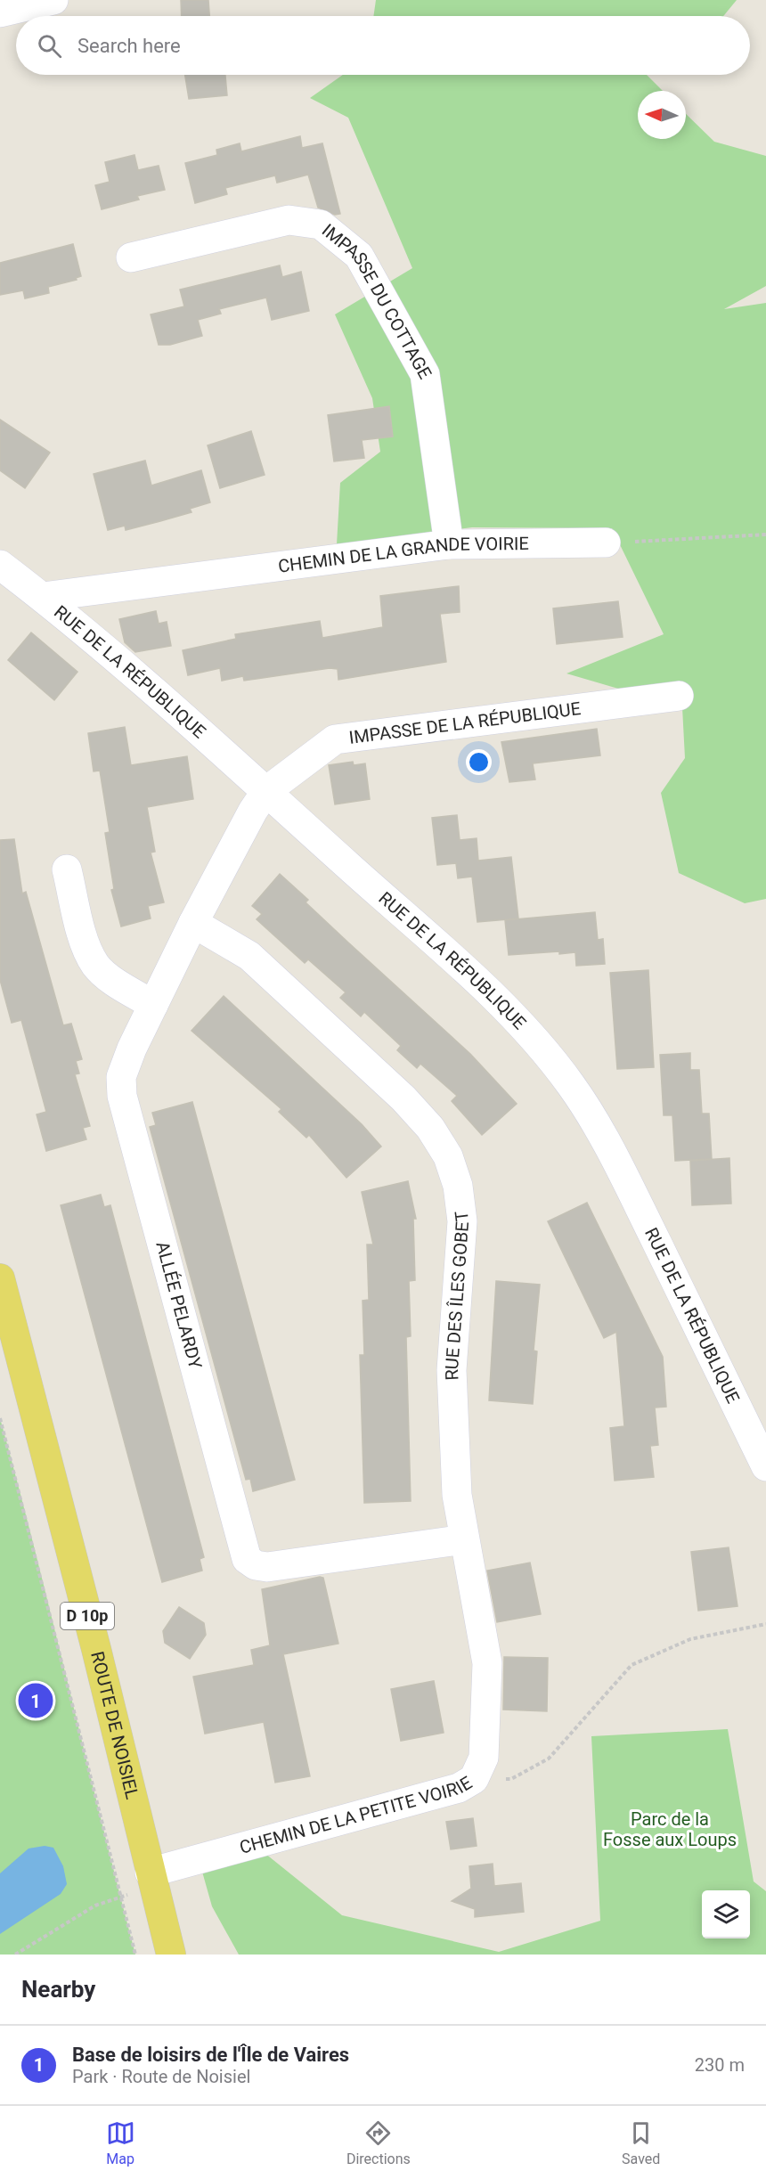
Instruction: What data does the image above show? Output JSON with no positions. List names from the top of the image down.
{
  "streets": {
    "main road": ["D 10p", "ROUTE DE NOISIEL"],
    "street": [
      "IMPASSE DU COTTAGE",
      "CHEMIN DE LA GRANDE VOIRIE",
      "RUE DE LA RÉPUBLIQUE",
      "IMPASSE DE LA RÉPUBLIQUE",
      "RUE DES ÎLES GOBET",
      "ALLÉE PELARDY",
      "CHEMIN DE LA PETITE VOIRIE"
    ]
  },
  "crossings": [
    ["IMPASSE DU COTTAGE", "CHEMIN DE LA GRANDE VOIRIE"],
    ["CHEMIN DE LA GRANDE VOIRIE", "RUE DE LA RÉPUBLIQUE"],
    ["RUE DE LA RÉPUBLIQUE", "IMPASSE DE LA RÉPUBLIQUE"],
    ["RUE DES ÎLES GOBET", "ALLÉE PELARDY"],
    ["RUE DES ÎLES GOBET", "CHEMIN DE LA PETITE VOIRIE"],
    ["ROUTE DE NOISIEL", "CHEMIN DE LA PETITE VOIRIE"]
  ],
  "parks": ["Parc de la Fosse aux Loups"],
  "north": "left",
  "page": {
    "search": "Search here",
    "pins": "1",
    "heading": "Nearby",
    "list": [
      {
        "mark": "1",
        "name": "Base de loisirs de l'Île de Vaires",
        "note": "Park · Route de Noisiel",
        "value": "230 m"
      }
    ],
    "nav": ["Map", "Directions", "Saved"]
  }
}
